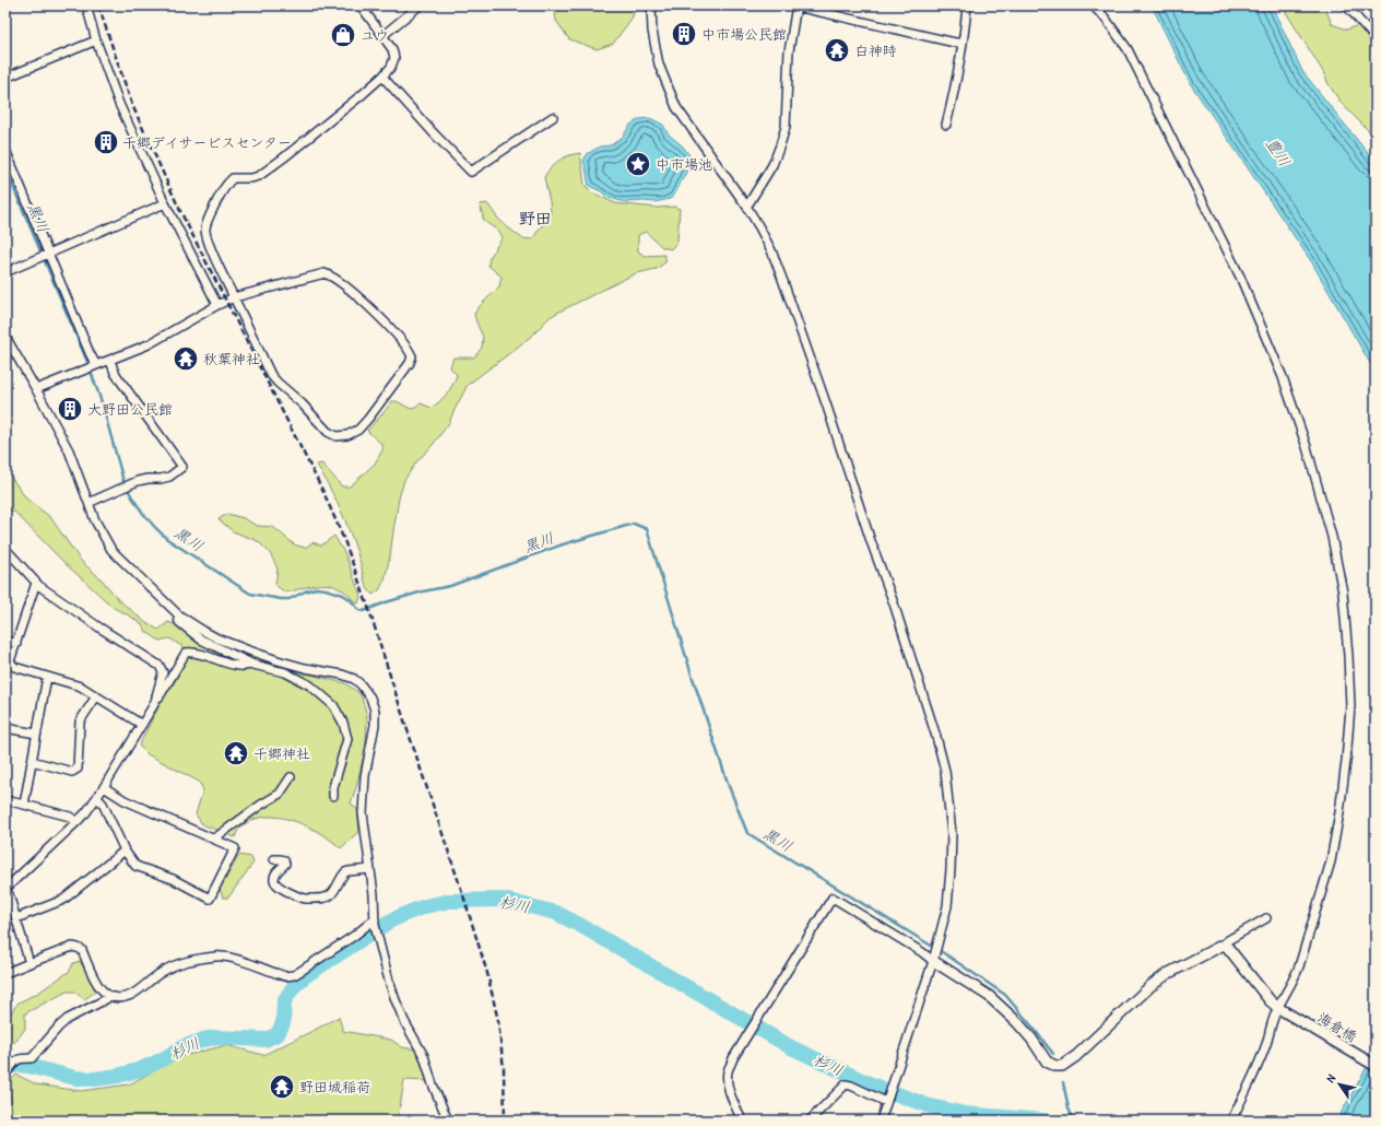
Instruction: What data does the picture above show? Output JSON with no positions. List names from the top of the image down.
{
  "streets": {
    "street": ["海倉橋"]
  },
  "districts": ["野田"],
  "water": ["豊川", "黒川", "杉川"],
  "places": {
    "building": ["中市場公民館", "千郷デイサービスセンター", "大野田公民館"],
    "shop": ["ユウ"],
    "temple": [
      "白神時",
      "秋葉神社",
      "千郷神社",
      "野田城稲荷"
    ],
    "place": ["中市場池"]
  },
  "north": "top left"
}
